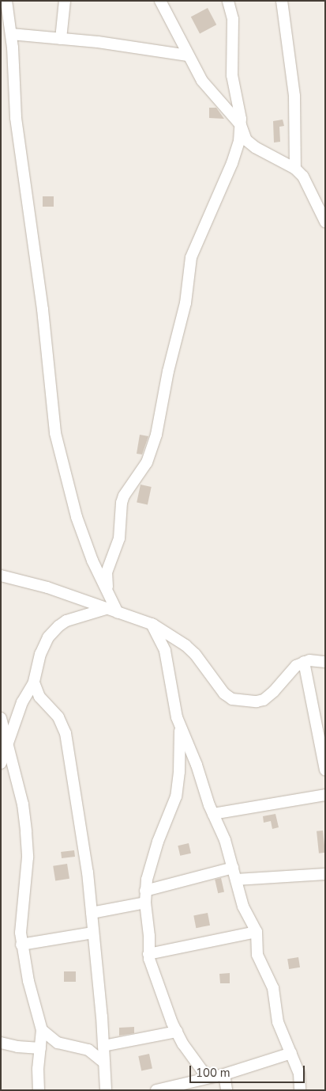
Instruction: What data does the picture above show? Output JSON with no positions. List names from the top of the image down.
{
  "scale_bar": "100 m"
}
